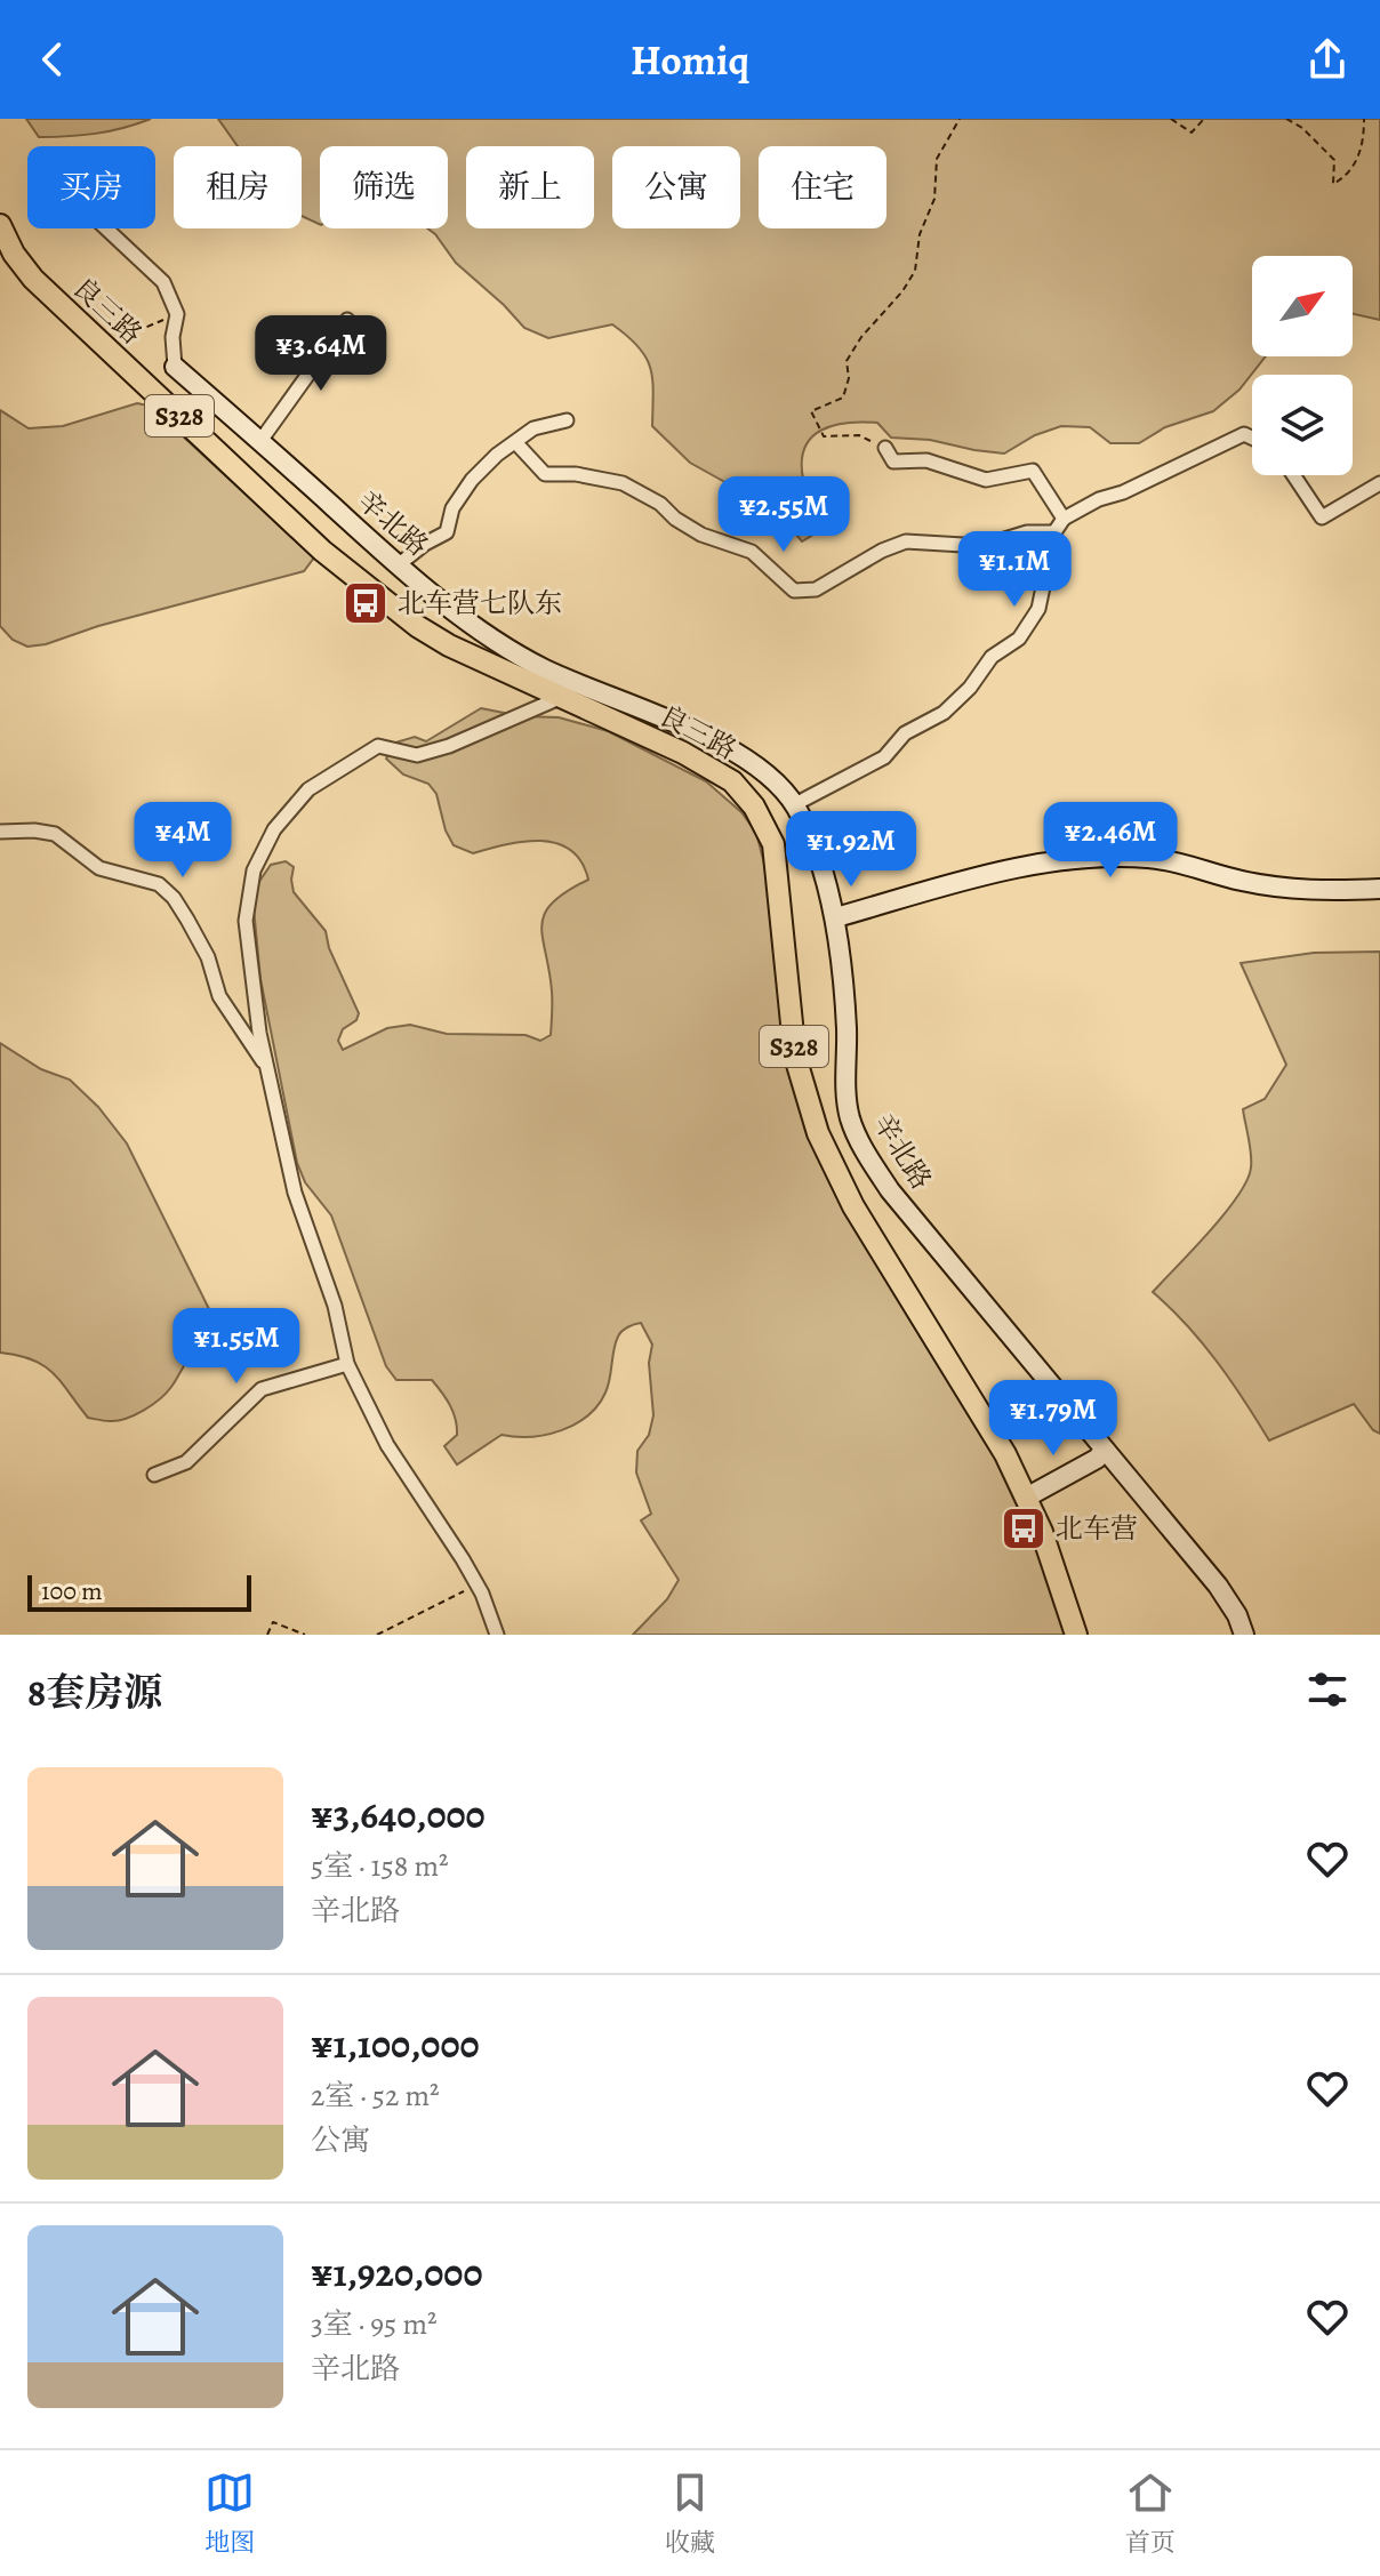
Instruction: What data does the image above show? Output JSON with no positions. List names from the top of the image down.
{
  "streets": {
    "main road": ["良三路", "S328"],
    "street": ["辛北路"]
  },
  "places": {
    "bus stop": ["北车营七队东", "北车营"]
  },
  "scale_bar": "100 m",
  "north": "top right",
  "page": {
    "header": "Homiq",
    "chip": [
      "买房",
      "租房",
      "筛选",
      "新上",
      "公寓",
      "住宅"
    ],
    "price": [
      "¥3.64M",
      "¥2.55M",
      "¥1.1M",
      "¥4M",
      "¥2.46M",
      "¥1.92M",
      "¥1.55M",
      "¥1.79M"
    ],
    "scale": "100 m",
    "heading": "8套房源",
    "list": [
      {
        "name": "¥3,640,000",
        "note": "5室 · 158 m² · 辛北路"
      },
      {
        "name": "¥1,100,000",
        "note": "2室 · 52 m² · 公寓"
      },
      {
        "name": "¥1,920,000",
        "note": "3室 · 95 m² · 辛北路"
      }
    ],
    "tabs": ["地图", "收藏", "首页"]
  }
}
